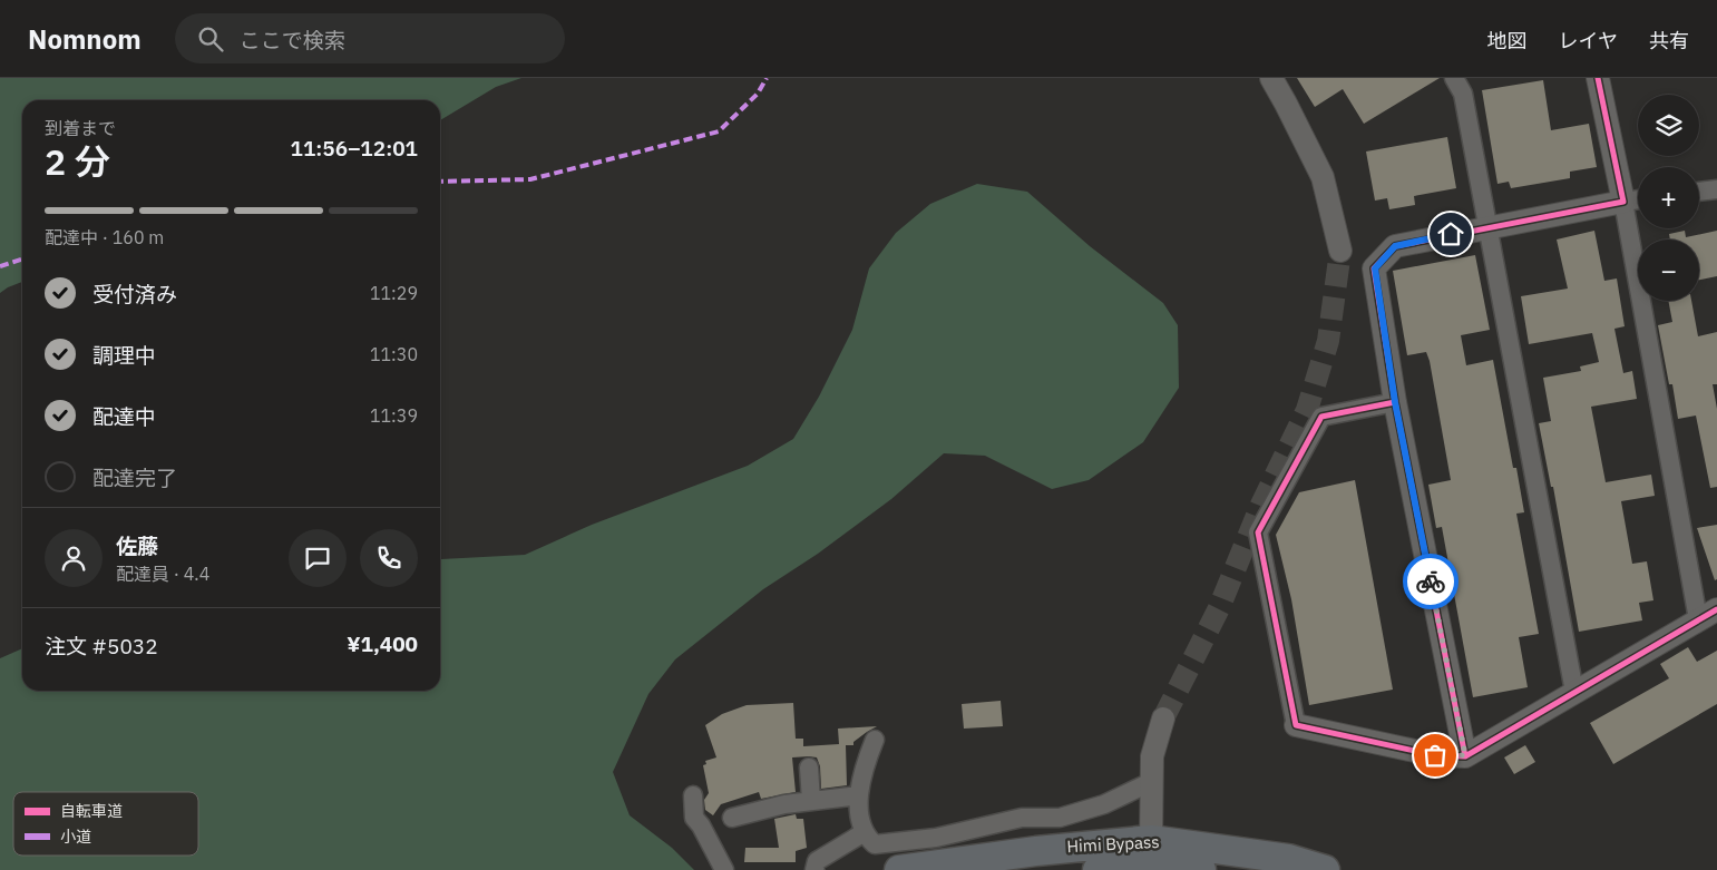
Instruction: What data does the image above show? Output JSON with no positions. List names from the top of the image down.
{
  "streets": {
    "highway": ["Himi Bypass"]
  },
  "legend": ["自転車道", "小道"],
  "page": {
    "header": "Nomnom",
    "search": "ここで検索",
    "nav": ["地図", "レイヤ", "共有"],
    "map_buttons": ["+", "−"],
    "heading": ["2 分", "到着まで", "11:56–12:01"],
    "panel": [
      "佐藤",
      "配達員 · 4.4",
      "注文 #5032",
      "¥1,400"
    ],
    "bar": "配達中 · 160 m",
    "list": [
      ["受付済み", "11:29"],
      ["調理中", "11:30"],
      ["配達中", "11:39"],
      "配達完了"
    ]
  }
}
